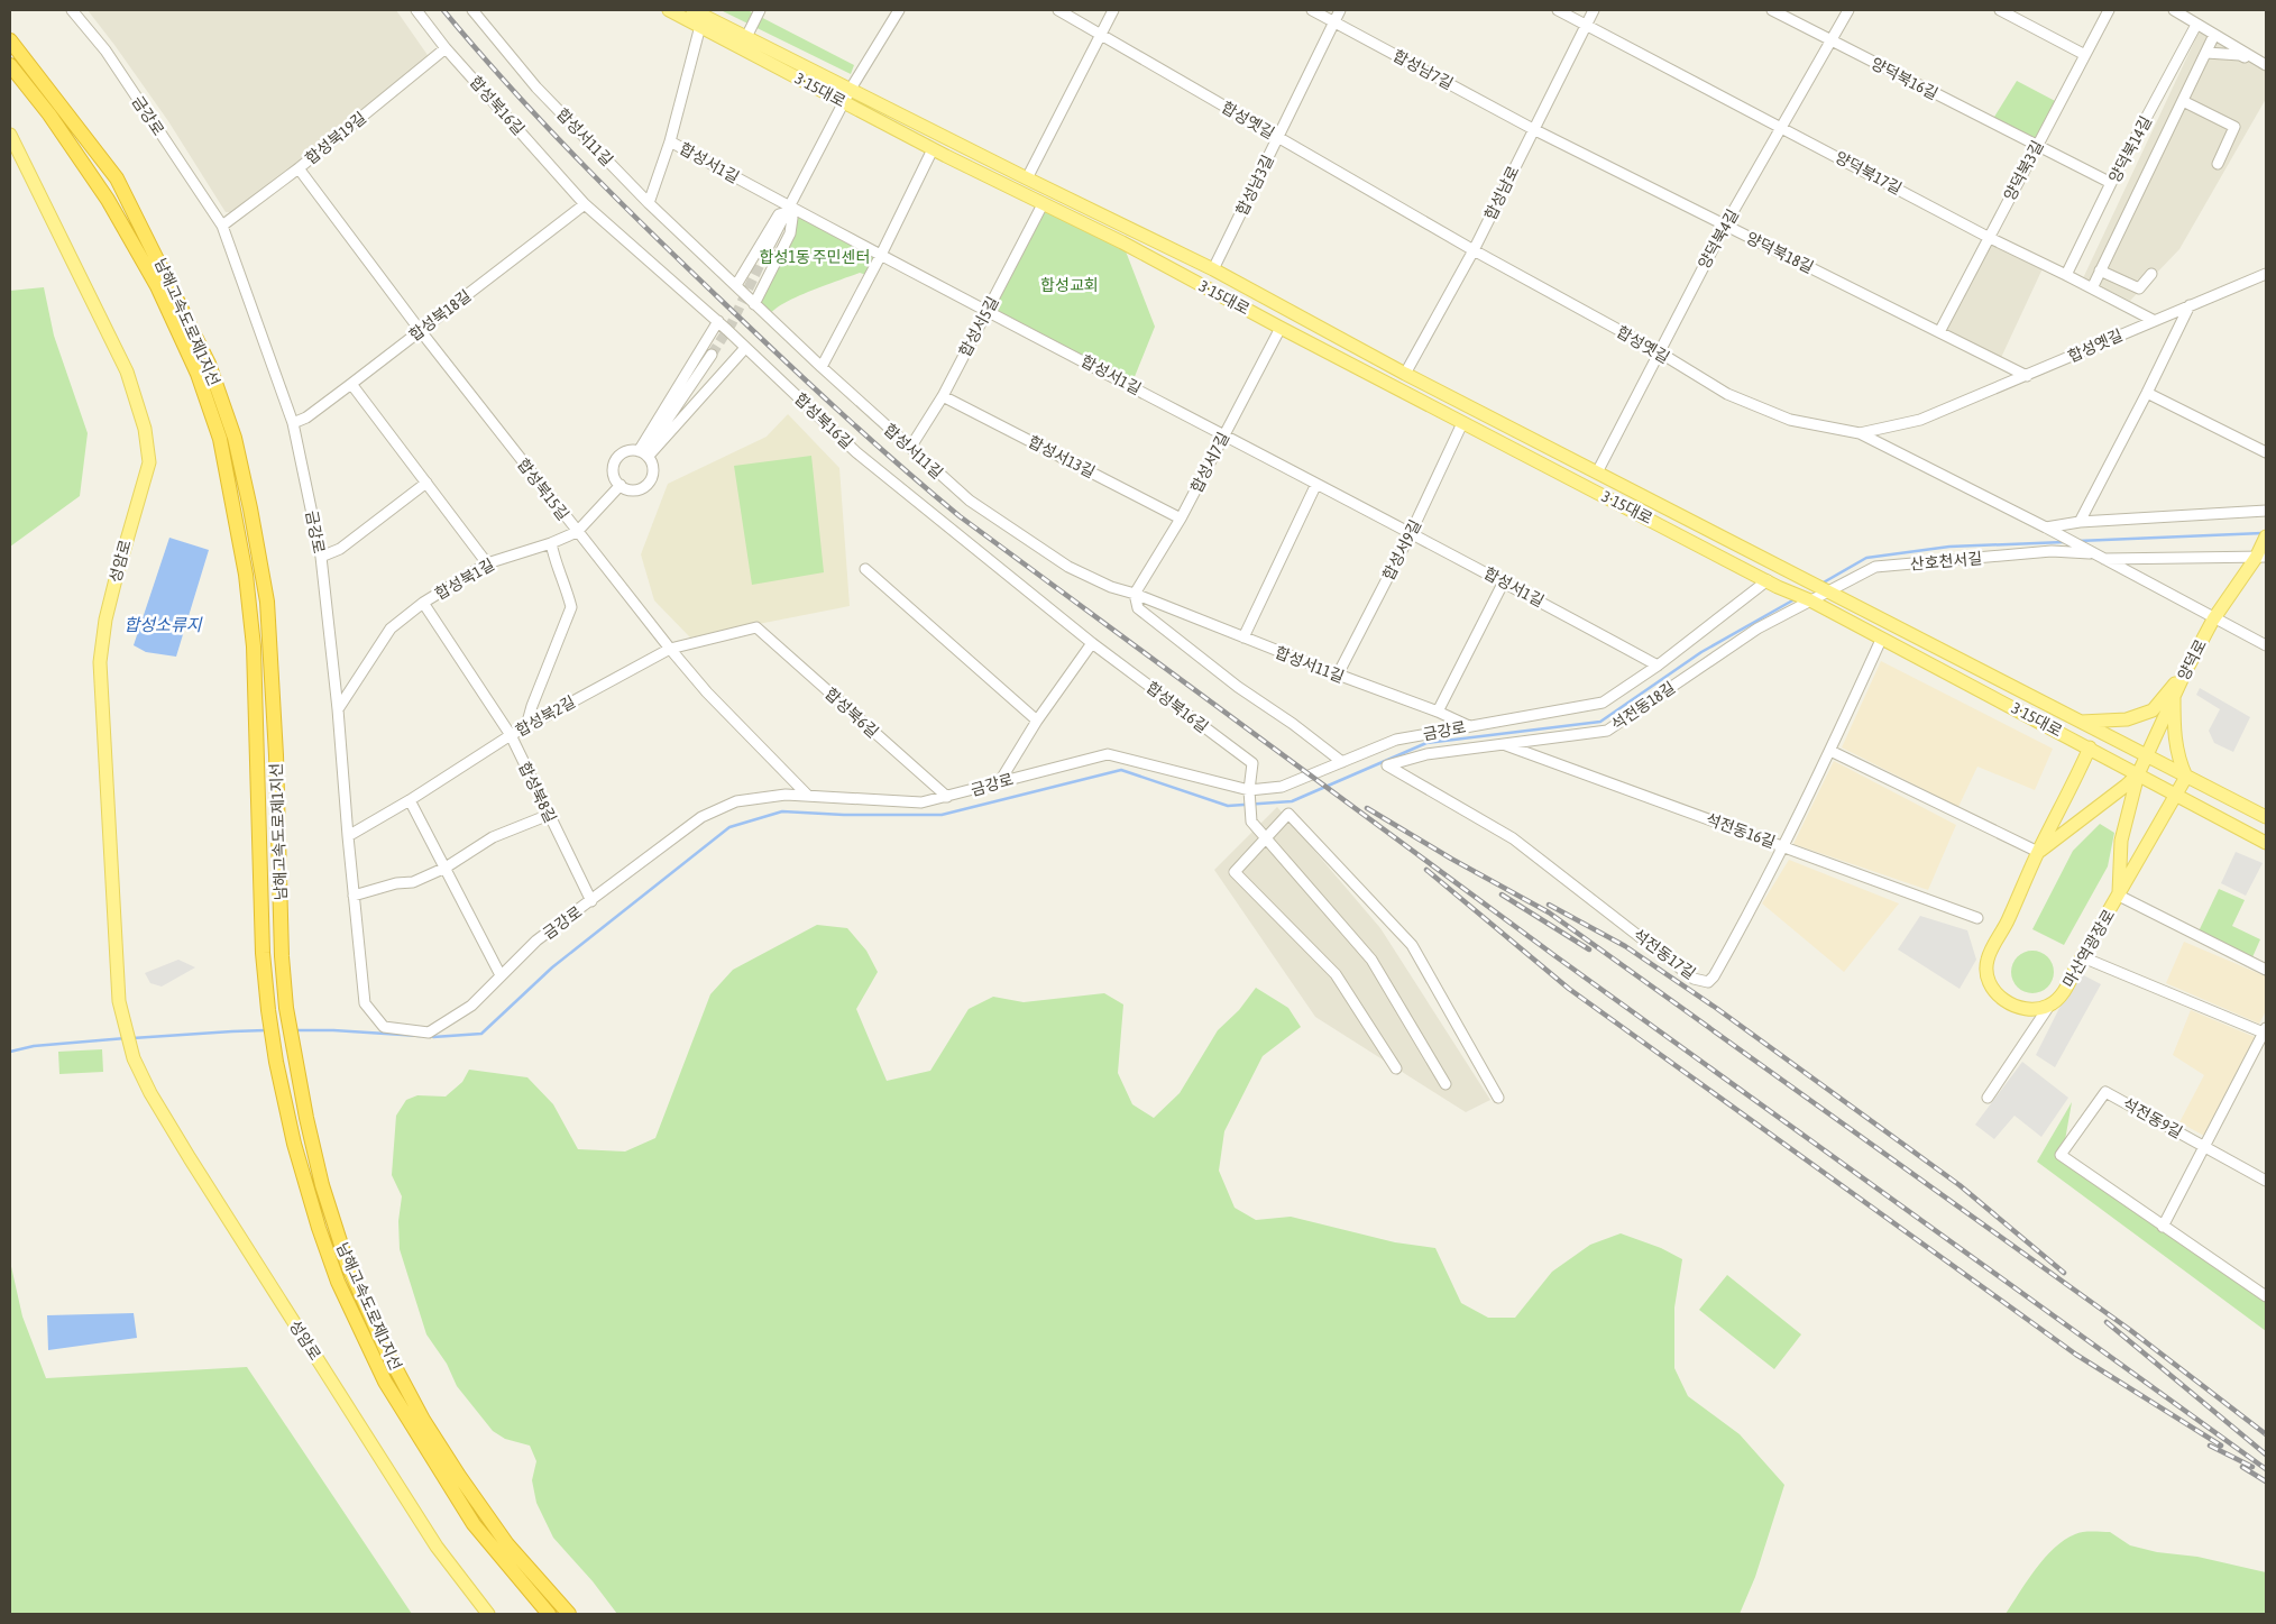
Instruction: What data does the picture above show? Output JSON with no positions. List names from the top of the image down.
{
  "streets": {
    "highway": ["남해고속도로제1지선"],
    "main road": [
      "3·15대로",
      "성암로",
      "양덕로",
      "마산역광장로"
    ],
    "street": [
      "합성남7길",
      "양덕북16길",
      "합성북16길",
      "금강로",
      "합성옛길",
      "합성서11길",
      "합성북19길",
      "양덕북14길",
      "합성서1길",
      "양덕북3길",
      "양덕북17길",
      "합성남3길",
      "합성남로",
      "양덕북4길",
      "양덕북18길",
      "합성북18길",
      "합성서5길",
      "합성서13길",
      "합성서7길",
      "합성북15길",
      "합성서9길",
      "산호천서길",
      "합성북1길",
      "석전동18길",
      "합성북6길",
      "합성북2길",
      "합성북8길",
      "석전동16길",
      "석전동17길",
      "석전동9길"
    ]
  },
  "crossings": [
    ["합성남7길", "합성남3길"],
    ["합성남7길", "합성남로"],
    ["합성남7길", "양덕북18길"],
    ["양덕북16길", "양덕북14길"],
    ["양덕북16길", "양덕북3길"],
    ["양덕북16길", "양덕북4길"],
    ["3·15대로", "금강로"],
    ["3·15대로", "합성서1길"],
    ["3·15대로", "합성남3길"],
    ["3·15대로", "합성남로"],
    ["3·15대로", "양덕북4길"],
    ["3·15대로", "합성서5길"],
    ["3·15대로", "합성서7길"],
    ["3·15대로", "합성서9길"],
    ["3·15대로", "산호천서길"],
    ["3·15대로", "양덕로"],
    ["3·15대로", "석전동18길"],
    ["3·15대로", "마산역광장로"],
    ["3·15대로", "석전동17길"],
    ["합성북16길", "금강로"],
    ["합성북16길", "합성북19길"],
    ["합성북16길", "합성북18길"],
    ["금강로", "합성서11길"],
    ["금강로", "합성북19길"],
    ["금강로", "합성서1길"],
    ["금강로", "합성북18길"],
    ["금강로", "합성북15길"],
    ["금강로", "합성북1길"],
    ["금강로", "합성북6길"],
    ["금강로", "합성북2길"],
    ["금강로", "합성북8길"],
    ["합성옛길", "양덕북17길"],
    ["합성옛길", "합성남3길"],
    ["합성옛길", "합성남로"],
    ["합성옛길", "양덕북4길"],
    ["합성옛길", "양덕북18길"],
    ["합성서11길", "합성서5길"],
    ["합성서11길", "합성서7길"],
    ["합성서11길", "합성서9길"],
    ["합성북19길", "합성북15길"],
    ["양덕북14길", "양덕북17길"],
    ["합성서1길", "합성서5길"],
    ["합성서1길", "합성서7길"],
    ["합성서1길", "합성서9길"],
    ["양덕북3길", "양덕북17길"],
    ["양덕북3길", "양덕북18길"],
    ["양덕북17길", "합성남로"],
    ["양덕북17길", "양덕북4길"],
    ["합성남로", "양덕북18길"],
    ["양덕북4길", "양덕북18길"],
    ["합성북18길", "합성북15길"],
    ["합성서5길", "합성서13길"],
    ["합성서13길", "합성서7길"],
    ["합성북15길", "합성북1길"],
    ["합성북15길", "합성북2길"],
    ["산호천서길", "석전동18길"],
    ["합성북1길", "합성북8길"],
    ["석전동18길", "석전동16길"],
    ["석전동18길", "석전동17길"],
    ["합성북6길", "합성북2길"],
    ["합성북2길", "합성북8길"],
    ["석전동16길", "석전동17길"]
  ],
  "water": ["합성소류지"],
  "parks": ["합성1동 주민센터", "합성교회"]
}
